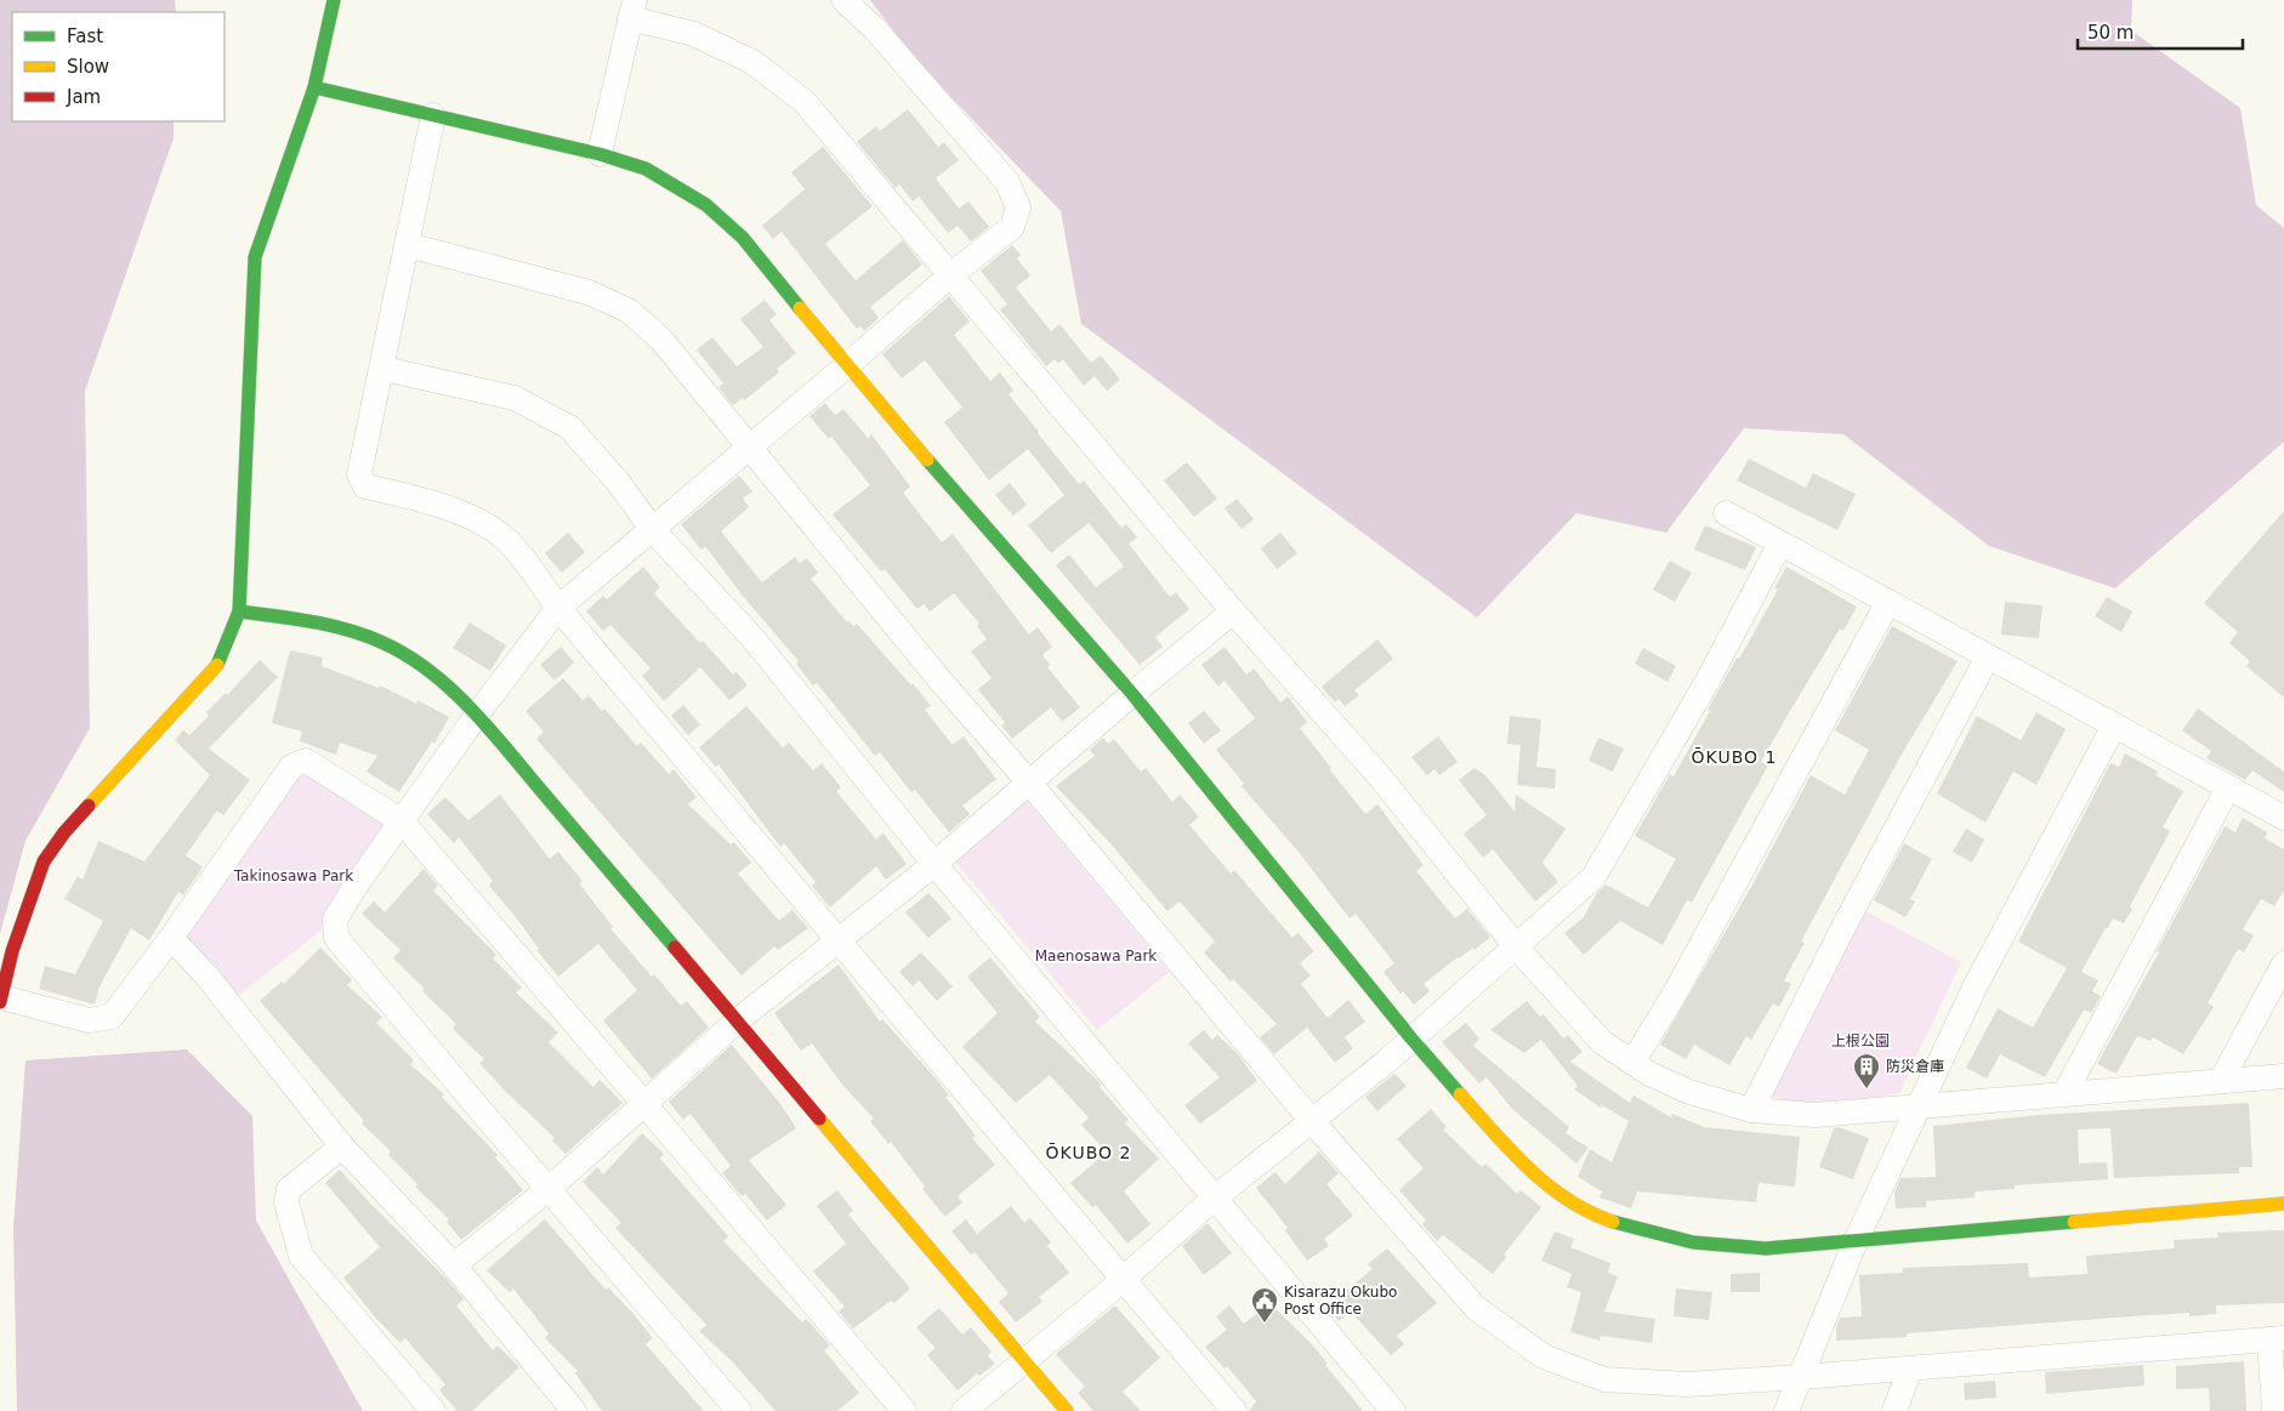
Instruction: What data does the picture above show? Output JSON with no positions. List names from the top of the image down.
{
  "districts": ["ŌKUBO 1", "ŌKUBO 2"],
  "parks": ["Takinosawa Park", "Maenosawa Park", "上根公園"],
  "places": {
    "building": ["防災倉庫"],
    "public building": ["Kisarazu Okubo Post Office"]
  },
  "legend": ["Fast", "Slow", "Jam"],
  "scale_bar": "50 m"
}
